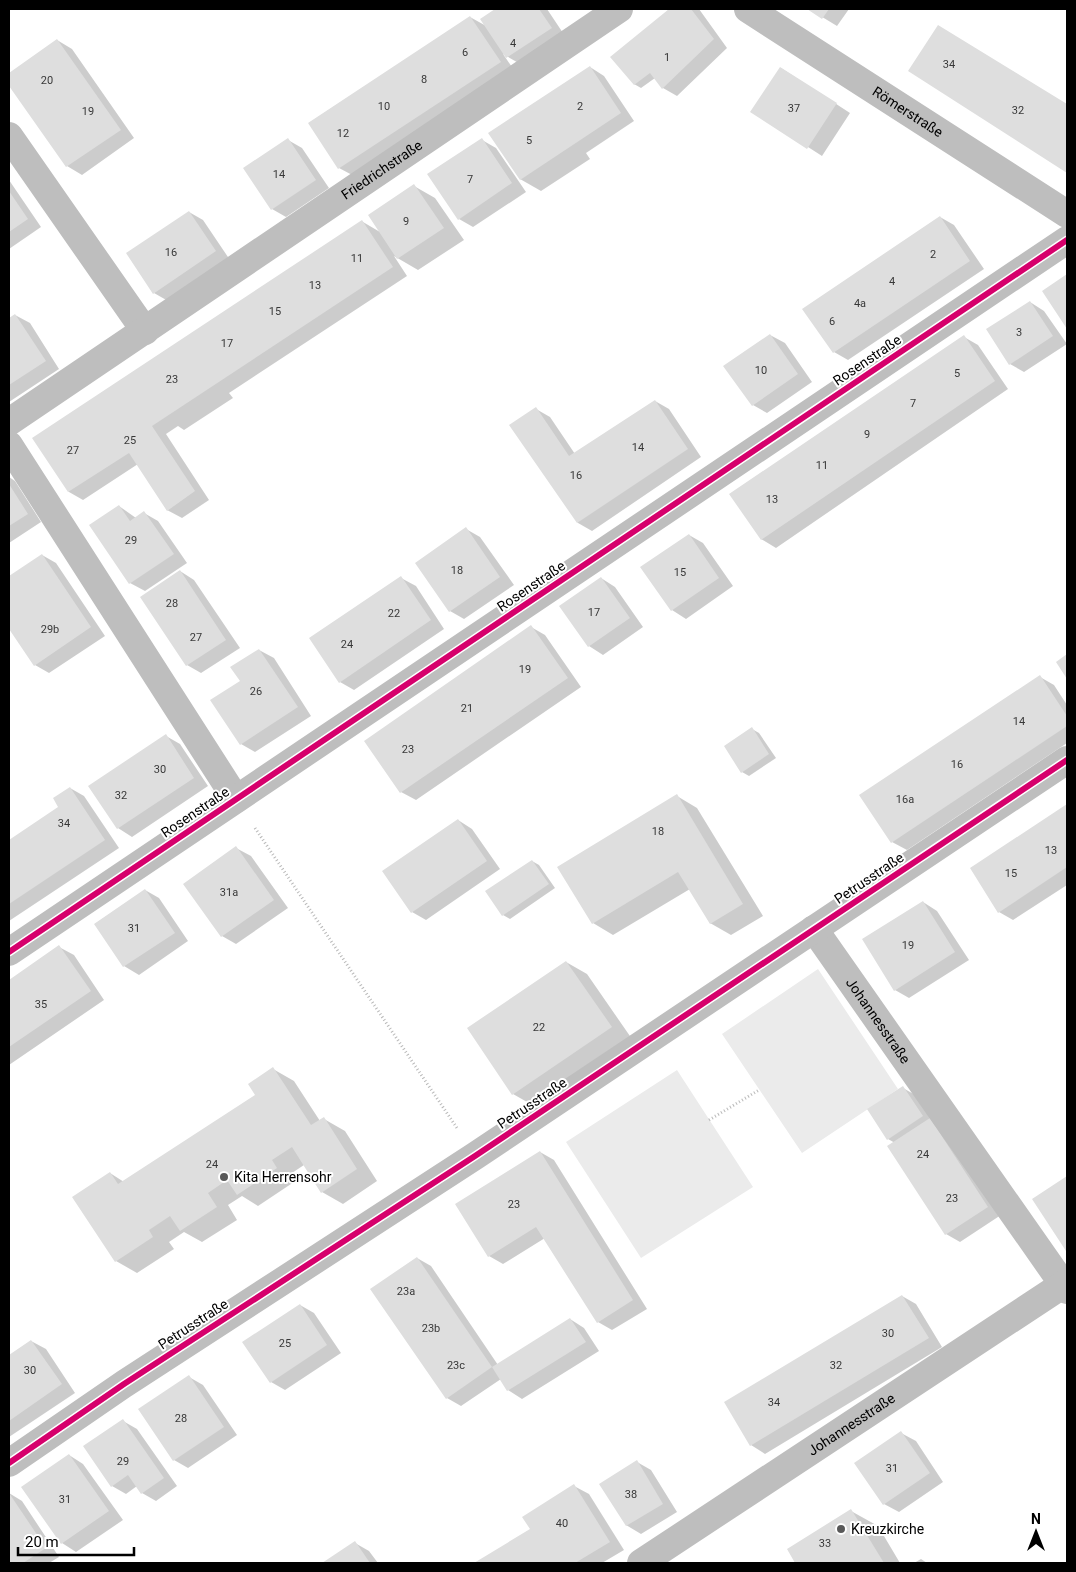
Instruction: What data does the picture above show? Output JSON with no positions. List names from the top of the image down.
{
  "streets": {
    "street": [
      "Römerstraße",
      "Friedrichstraße",
      "Rosenstraße",
      "Petrusstraße",
      "Johannesstraße"
    ]
  },
  "crossings": [
    ["Petrusstraße", "Johannesstraße"]
  ],
  "places": ["Kita Herrensohr", "Kreuzkirche"],
  "house_numbers": [
    "4",
    "6",
    "1",
    "34",
    "8",
    "20",
    "10",
    "2",
    "37",
    "32",
    "19",
    "12",
    "5",
    "14",
    "7",
    "9",
    "16",
    "2",
    "11",
    "4",
    "13",
    "4a",
    "15",
    "6",
    "3",
    "17",
    "10",
    "5",
    "23",
    "7",
    "9",
    "25",
    "14",
    "27",
    "11",
    "16",
    "13",
    "29",
    "18",
    "15",
    "28",
    "17",
    "22",
    "29b",
    "27",
    "24",
    "19",
    "26",
    "21",
    "14",
    "23",
    "16",
    "30",
    "32",
    "16a",
    "34",
    "18",
    "13",
    "15",
    "31a",
    "31",
    "19",
    "35",
    "22",
    "24",
    "24",
    "23",
    "23",
    "23a",
    "23b",
    "30",
    "25",
    "23c",
    "32",
    "30",
    "34",
    "28",
    "29",
    "31",
    "38",
    "31",
    "40",
    "33"
  ],
  "scale_bar": "20 m",
  "north": "top"
}
